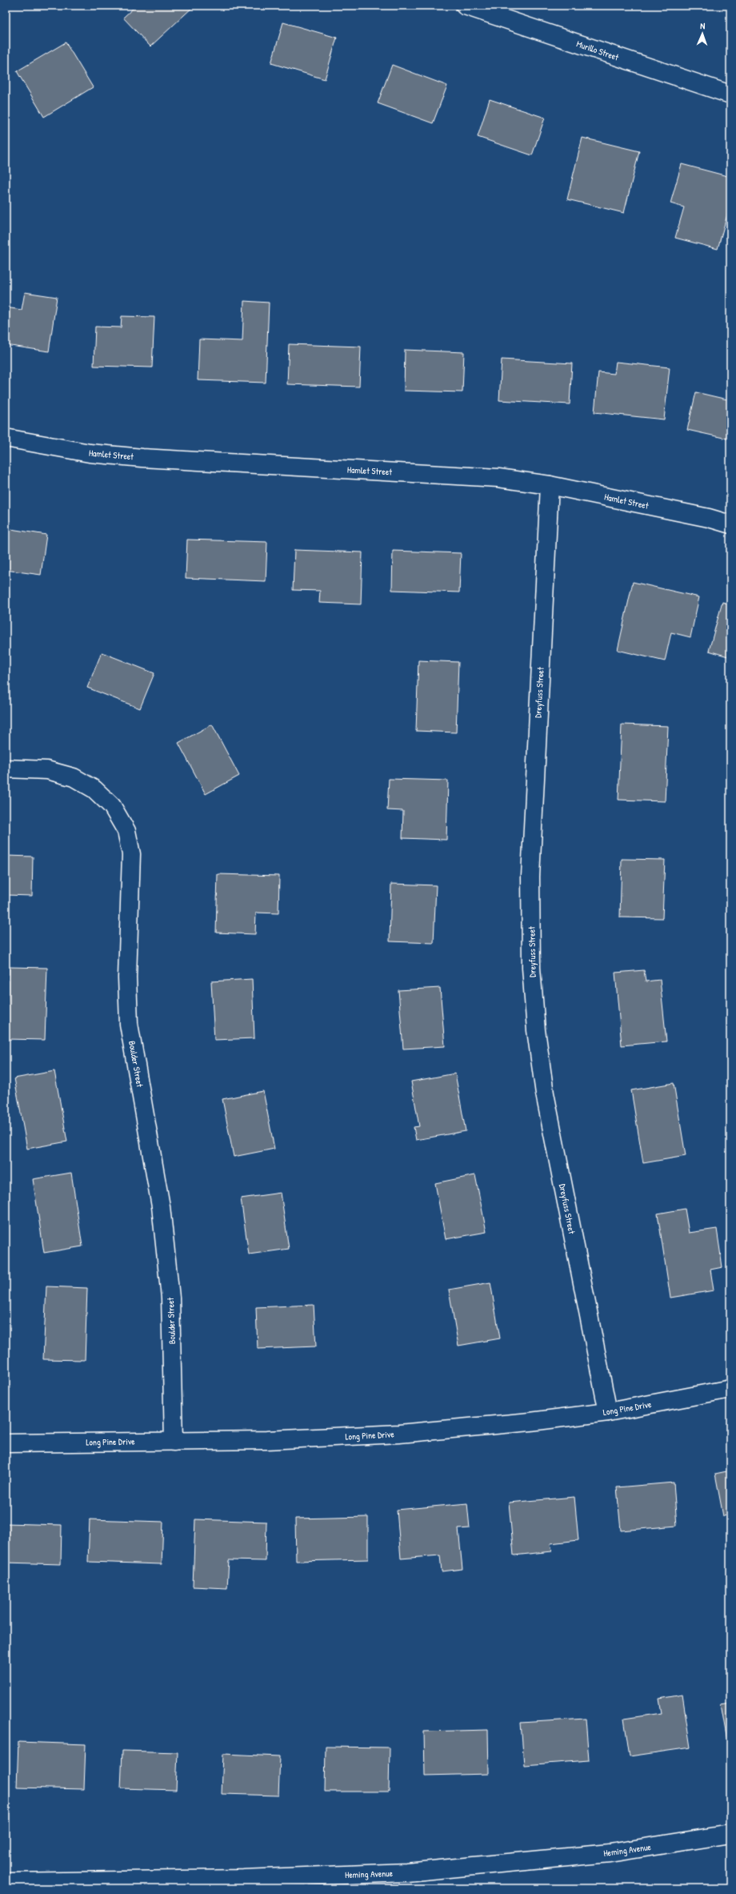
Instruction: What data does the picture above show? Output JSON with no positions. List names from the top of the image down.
{
  "streets": {
    "street": [
      "Murillo Street",
      "Hamlet Street",
      "Dreyfuss Street",
      "Boulder Street",
      "Long Pine Drive",
      "Heming Avenue"
    ]
  },
  "crossings": [
    ["Hamlet Street", "Dreyfuss Street"],
    ["Dreyfuss Street", "Long Pine Drive"],
    ["Boulder Street", "Long Pine Drive"]
  ],
  "north": "top"
}
